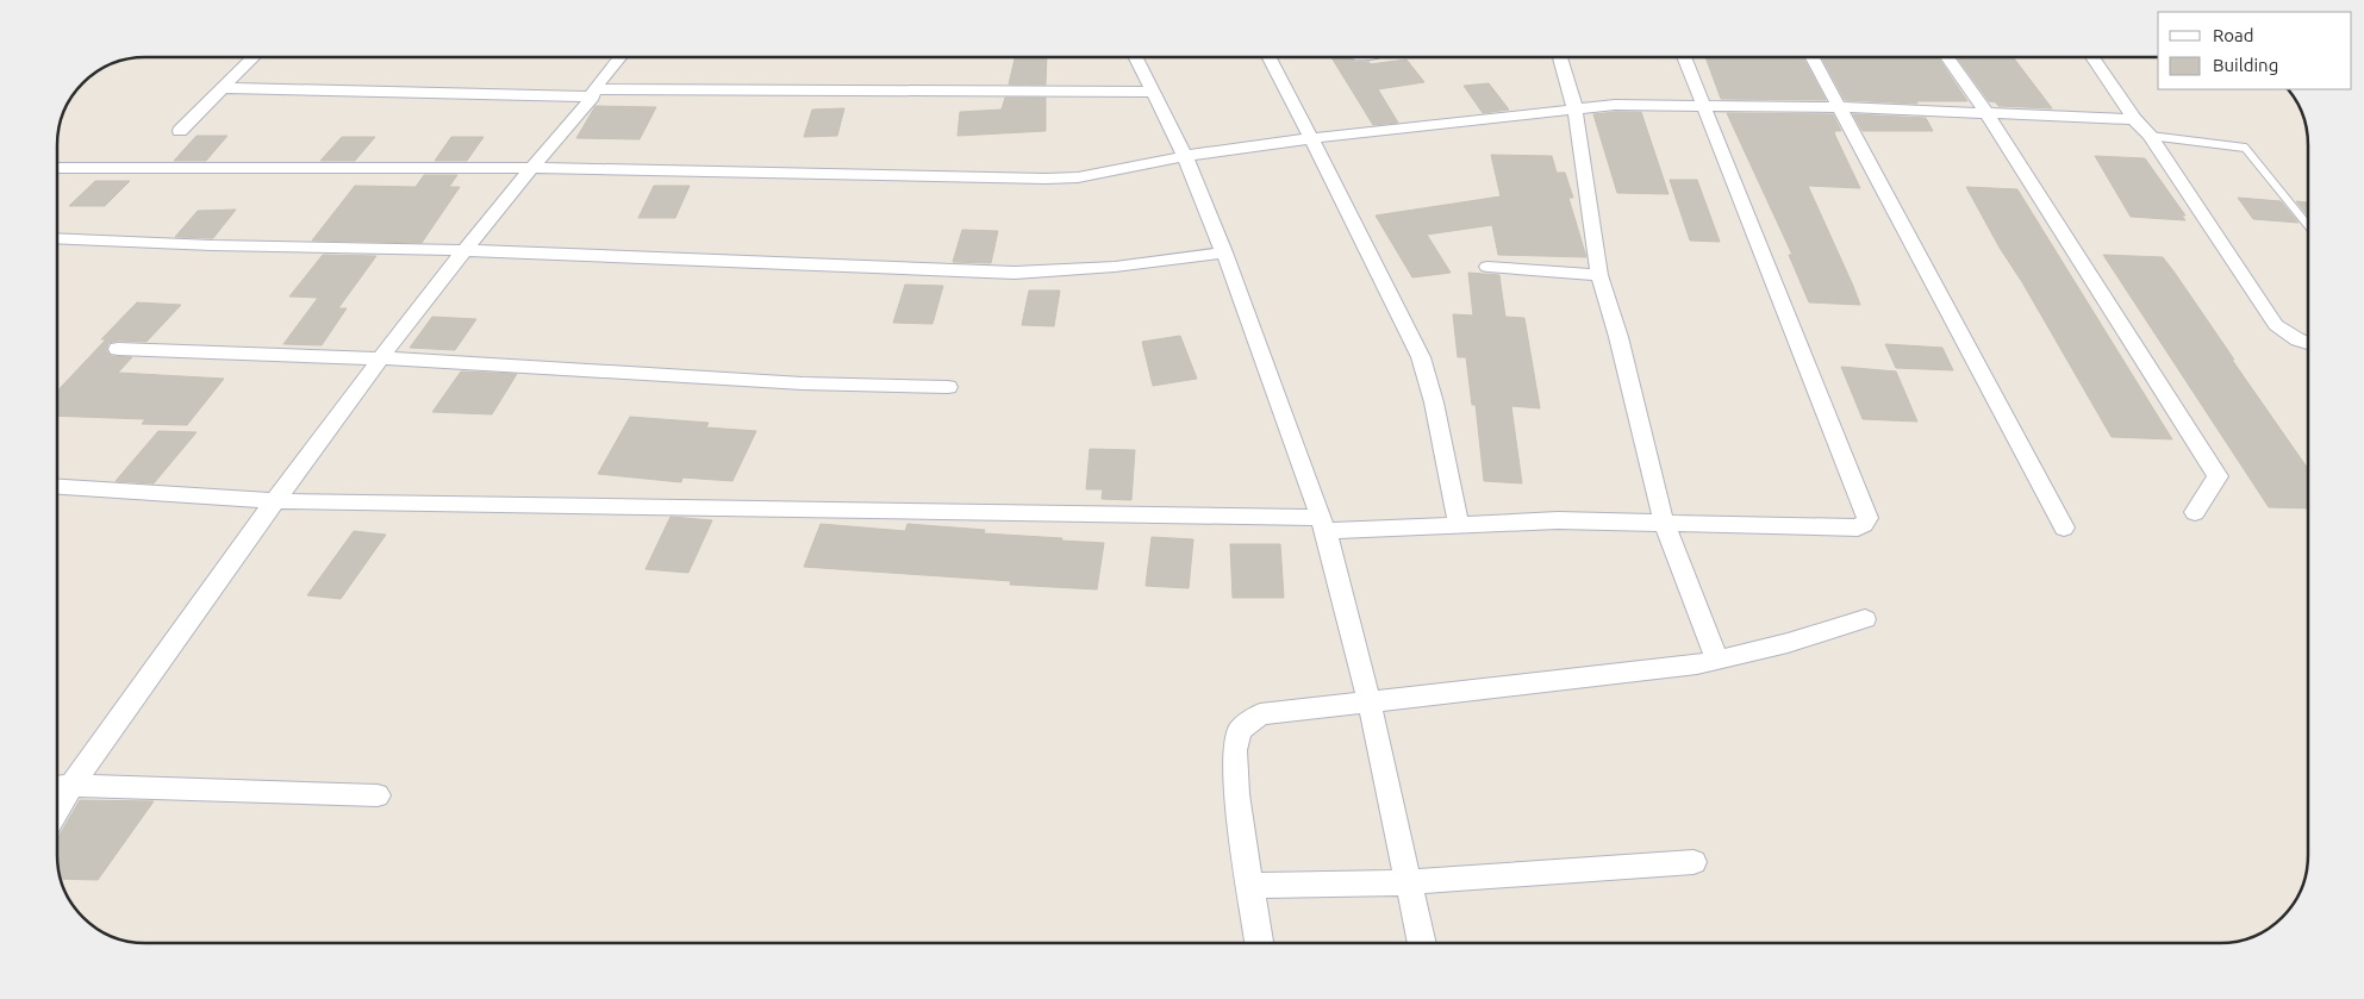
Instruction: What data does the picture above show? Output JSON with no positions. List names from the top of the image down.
{
  "legend": ["Road", "Building"]
}
